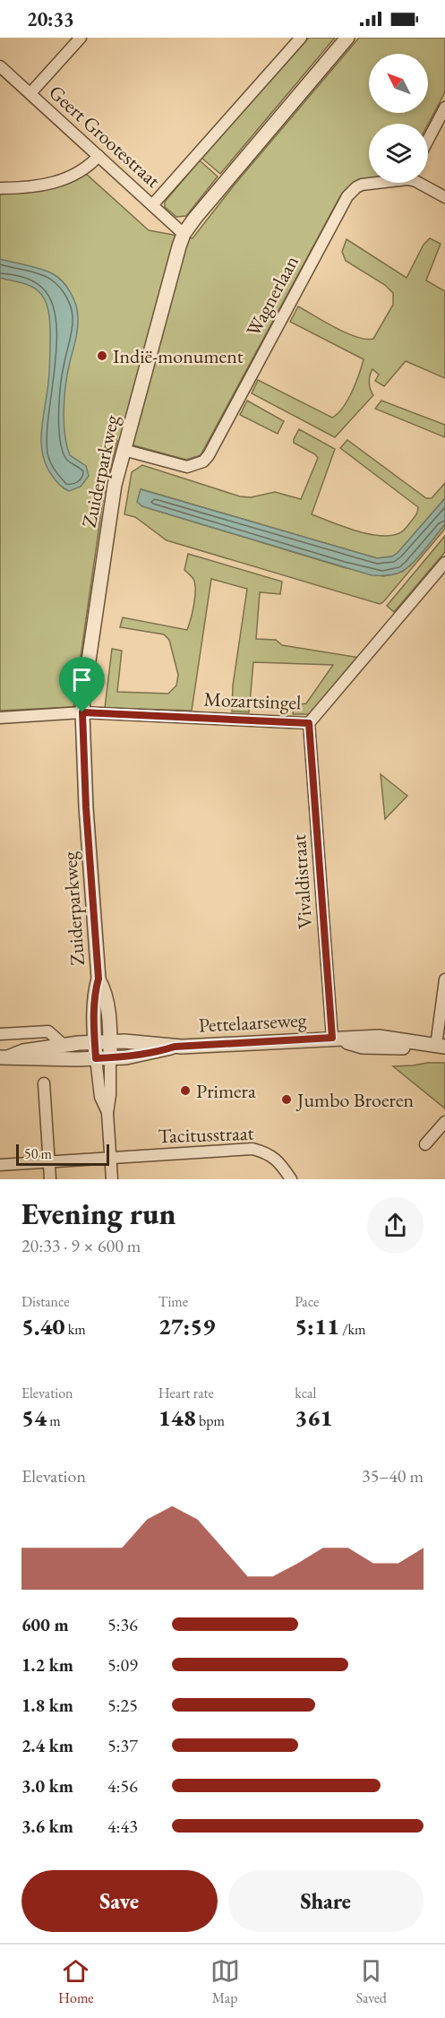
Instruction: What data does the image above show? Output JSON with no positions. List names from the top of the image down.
{
  "streets": {
    "street": [
      "Geert Grootestraat",
      "Wagnerlaan",
      "Zuiderparkweg",
      "Mozartsingel",
      "Vivaldistraat",
      "Pettelaarseweg",
      "Tacitusstraat"
    ]
  },
  "crossings": [
    ["Geert Grootestraat", "Zuiderparkweg"],
    ["Wagnerlaan", "Zuiderparkweg"],
    ["Zuiderparkweg", "Mozartsingel"],
    ["Zuiderparkweg", "Pettelaarseweg"],
    ["Mozartsingel", "Vivaldistraat"],
    ["Vivaldistraat", "Pettelaarseweg"]
  ],
  "places": ["Indië-monument", "Primera", "Jumbo Broeren"],
  "scale_bar": "50 m",
  "north": "top left",
  "page": {
    "status": "20:33",
    "scale": "50 m",
    "heading": ["Evening run", "20:33 · 9 × 600 m"],
    "stats": [
      ["Distance", "5.40 km"],
      ["Time", "27:59"],
      ["Pace", "5:11 /km"],
      ["Elevation", "54 m"],
      ["Heart rate", "148 bpm"],
      ["kcal", "361"]
    ],
    "chart": ["Elevation", "35–40 m"],
    "list": [
      {
        "name": "600 m",
        "note": "5:36"
      },
      {
        "name": "1.2 km",
        "note": "5:09"
      },
      {
        "name": "1.8 km",
        "note": "5:25"
      },
      {
        "name": "2.4 km",
        "note": "5:37"
      },
      {
        "name": "3.0 km",
        "note": "4:56"
      },
      {
        "name": "3.6 km",
        "note": "4:43"
      }
    ],
    "buttons": ["Save", "Share"],
    "tabs": ["Home", "Map", "Saved"]
  }
}
